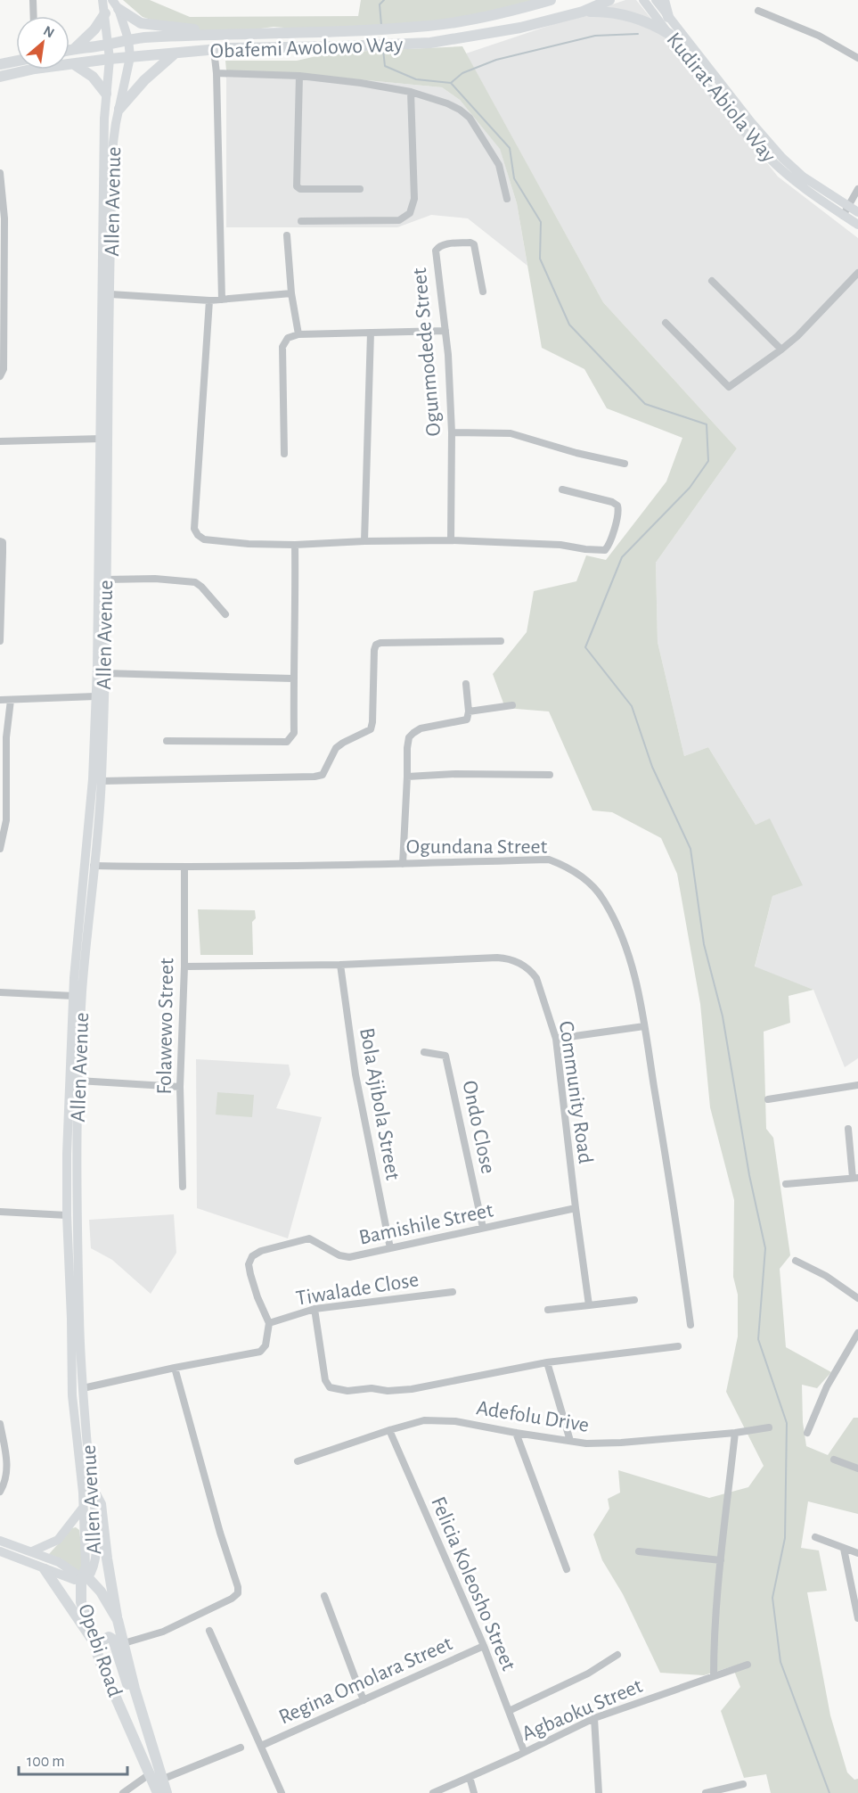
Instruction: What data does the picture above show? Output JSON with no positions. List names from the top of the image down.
{
  "streets": {
    "main road": [
      "Obafemi Awolowo Way",
      "Kudirat Abiola Way",
      "Allen Avenue",
      "Opebi Road"
    ],
    "street": [
      "Ogunmodede Street",
      "Ogundana Street",
      "Folawewo Street",
      "Community Road",
      "Bola Ajibola Street",
      "Ondo Close",
      "Bamishile Street",
      "Tiwalade Close",
      "Adefolu Drive",
      "Felicia Koleosho Street",
      "Regina Omolara Street",
      "Agbaoku Street"
    ]
  },
  "crossings": [
    ["Obafemi Awolowo Way", "Allen Avenue"],
    ["Allen Avenue", "Ogundana Street"],
    ["Allen Avenue", "Opebi Road"],
    ["Ogundana Street", "Folawewo Street"],
    ["Folawewo Street", "Community Road"],
    ["Community Road", "Bola Ajibola Street"],
    ["Community Road", "Bamishile Street"],
    ["Bola Ajibola Street", "Bamishile Street"],
    ["Ondo Close", "Bamishile Street"],
    ["Bamishile Street", "Tiwalade Close"],
    ["Adefolu Drive", "Felicia Koleosho Street"],
    ["Felicia Koleosho Street", "Regina Omolara Street"],
    ["Felicia Koleosho Street", "Agbaoku Street"]
  ],
  "scale_bar": "100 m",
  "north": "top right"
}
